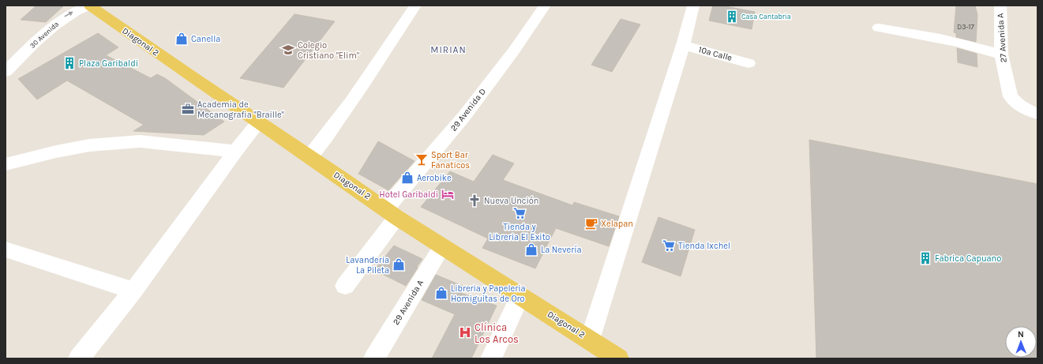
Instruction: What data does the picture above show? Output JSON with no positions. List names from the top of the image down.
{
  "streets": {
    "main road": ["Diagonal 2"],
    "street": [
      "30 Avenida",
      "27 Avenida A",
      "10a Calle",
      "29 Avenida D",
      "29 Avenida A"
    ]
  },
  "crossings": [
    ["30 Avenida", "Diagonal 2"],
    ["Diagonal 2", "29 Avenida D"],
    ["Diagonal 2", "29 Avenida A"]
  ],
  "one_way": ["30 Avenida"],
  "districts": ["MIRIAN"],
  "places": {
    "building": ["Casa Cantabria", "Plaza Garibaldi", "Fabrica Capuano"],
    "shop": [
      "Canella",
      "Aerobike",
      "La Nevería",
      "Lavanderia La Pileta",
      "Libreria y Papeleria Homiguitas de Oro"
    ],
    "school or university": ["Colegio Cristiano \"Elim\""],
    "office": ["Academia de Mecanografia \"Braille\""],
    "bar": ["Sport Bar Fanaticos"],
    "hotel": ["Hotel Garibaldi"],
    "church": ["Nueva Unción"],
    "supermarket": ["Tienda y Libreria El Exito", "Tienda Ixchel"],
    "cafe": ["Xelapan"],
    "hospital": ["Clínica Los Arcos"]
  },
  "house_numbers": ["D3-17"],
  "north": "top"
}
